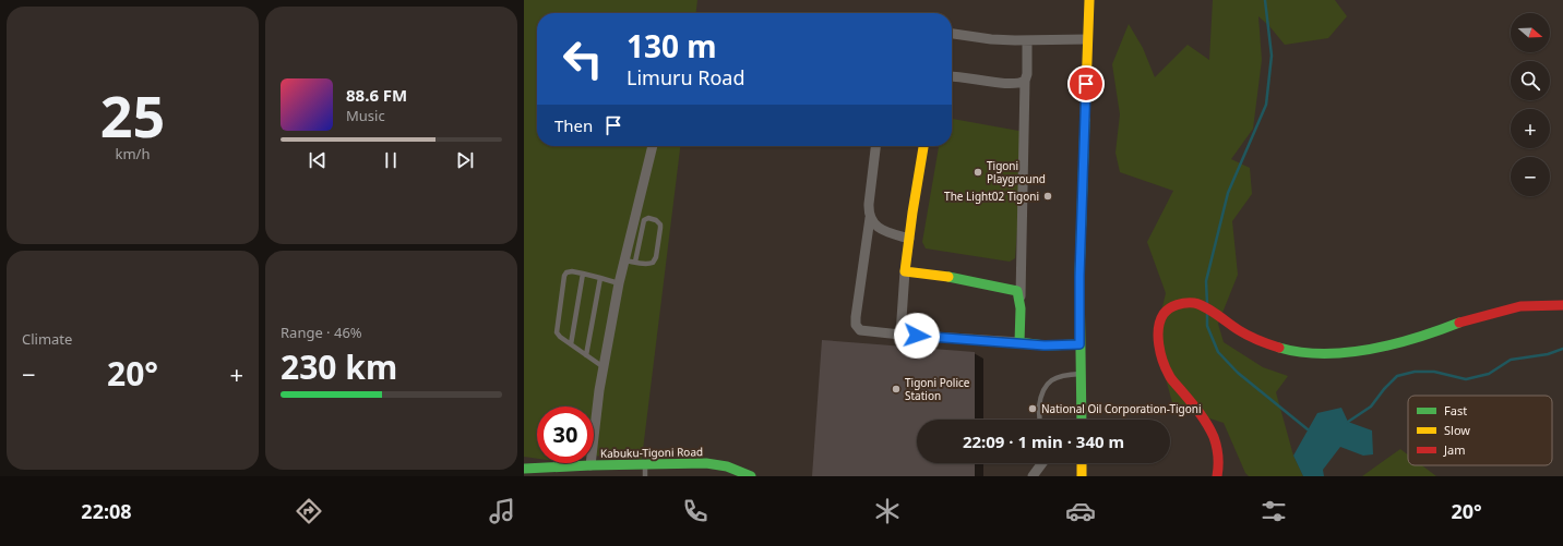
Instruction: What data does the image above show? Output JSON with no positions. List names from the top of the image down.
{
  "streets": {
    "street": ["Kabuku-Tigoni Road"]
  },
  "places": [
    "Tigoni Playground",
    "The Light02 Tigoni",
    "Tigoni Police Station",
    "National Oil Corporation-Tigoni"
  ],
  "legend": ["Fast", "Slow", "Jam"],
  "north": "right",
  "page": {
    "tile": [
      ["25", "km/h"],
      "Climate",
      ["Range · 46%", "230 km"]
    ],
    "map_buttons": ["+", "−"],
    "turn": ["130 m", "Limuru Road"],
    "song": ["88.6 FM", "Music"],
    "then": "Then",
    "heat": ["−", "20°", "+"],
    "limit": "30",
    "trip": "22:09 · 1 min · 340 m",
    "tabs": ["22:08", "20°"]
  }
}
